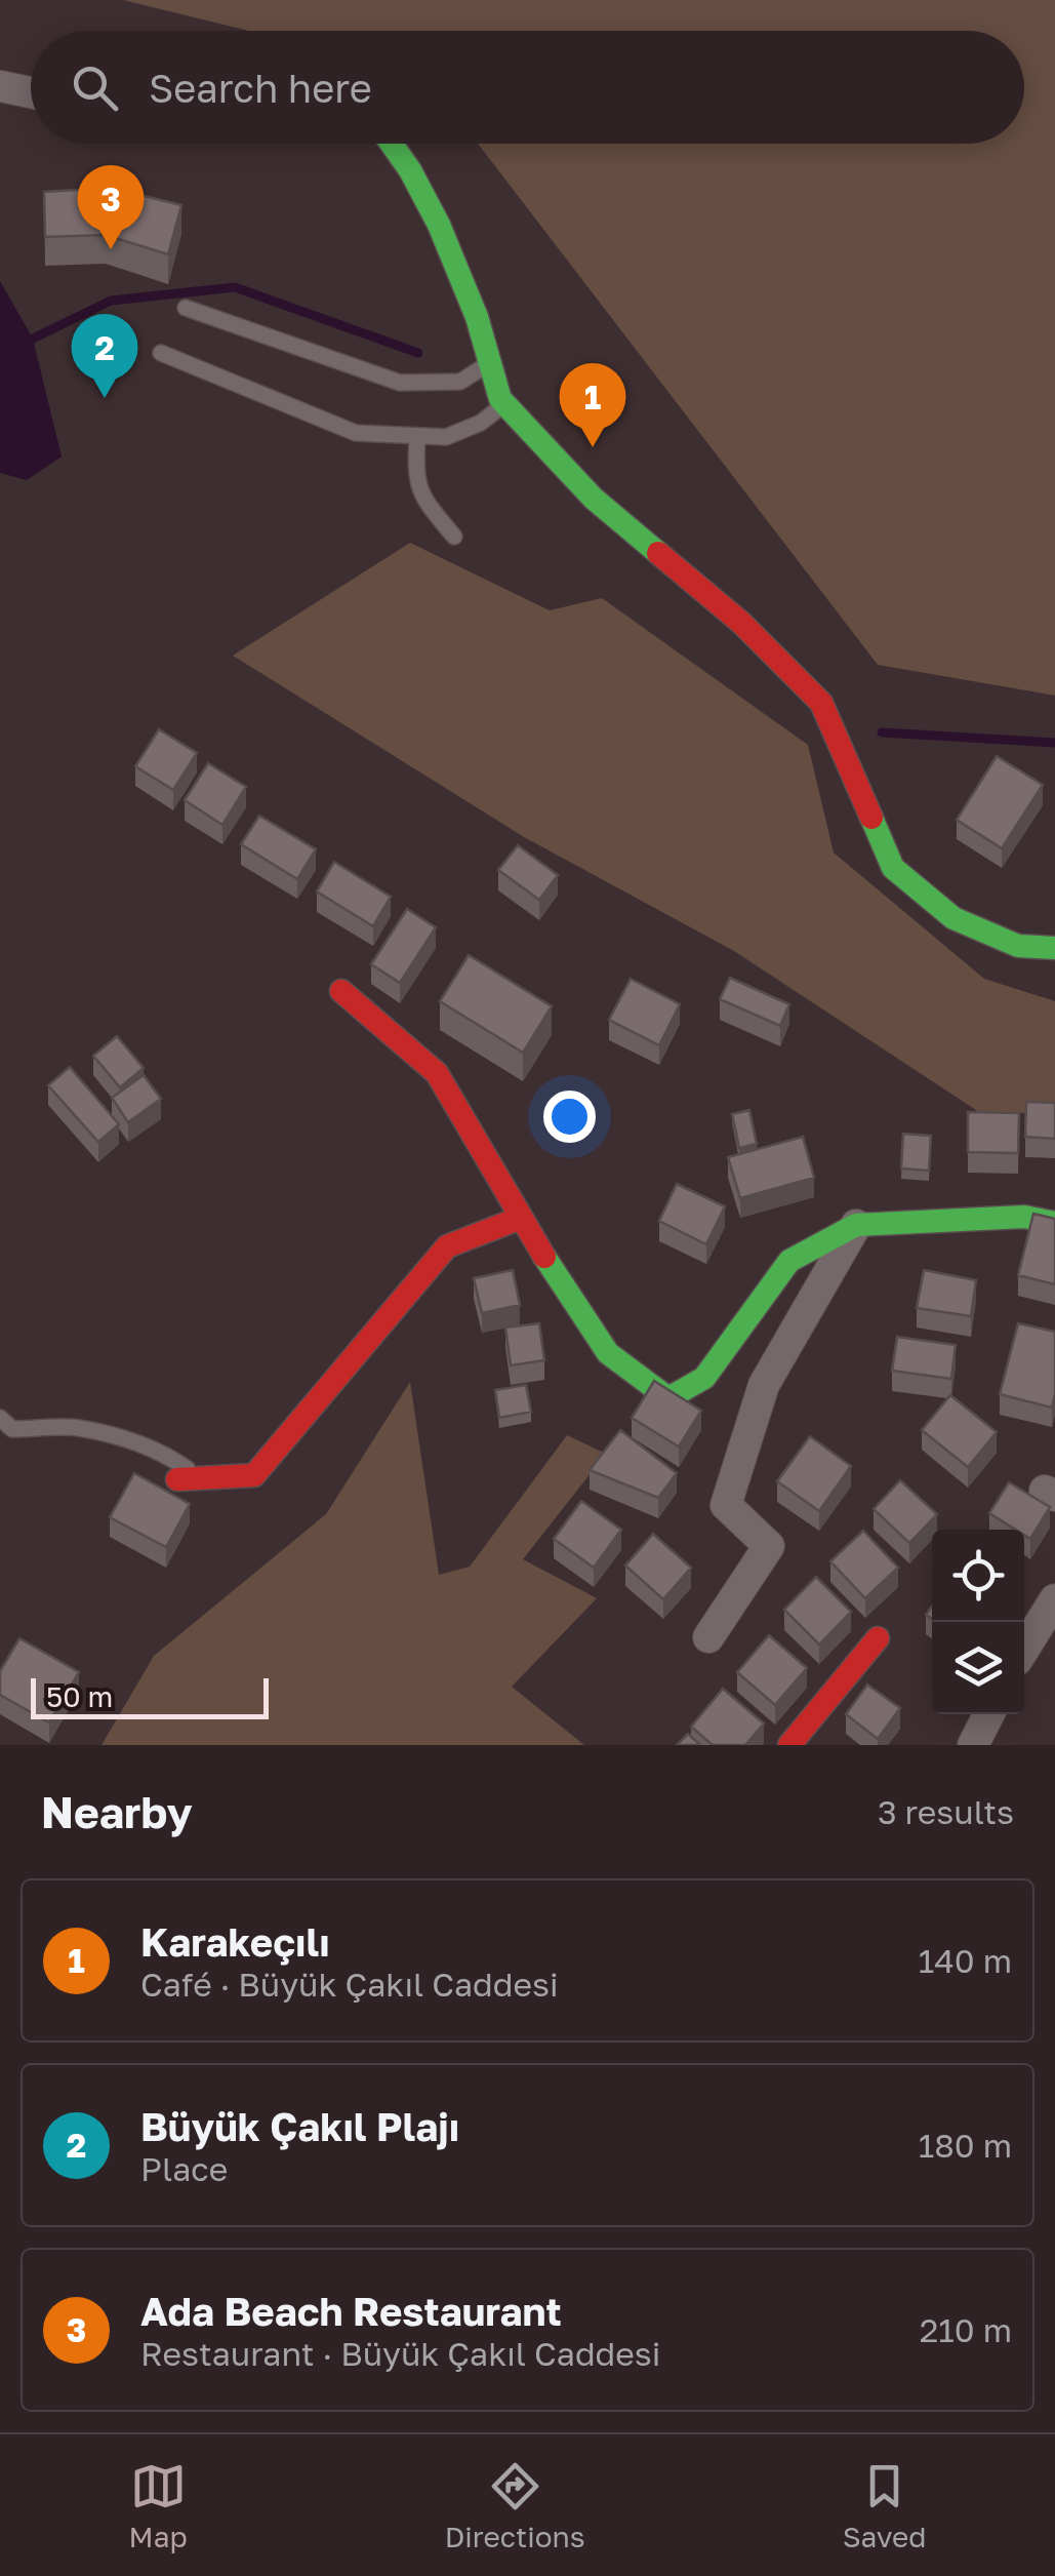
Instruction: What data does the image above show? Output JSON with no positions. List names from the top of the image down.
{
  "scale_bar": "50 m",
  "page": {
    "search": "Search here",
    "pins": ["3", "2", "1"],
    "scale": "50 m",
    "heading": ["Nearby", "3 results"],
    "list": [
      {
        "mark": "1",
        "name": "Karakeçılı",
        "note": "Café · Büyük Çakıl Caddesi",
        "value": "140 m"
      },
      {
        "mark": "2",
        "name": "Büyük Çakıl Plajı",
        "note": "Place",
        "value": "180 m"
      },
      {
        "mark": "3",
        "name": "Ada Beach Restaurant",
        "note": "Restaurant · Büyük Çakıl Caddesi",
        "value": "210 m"
      }
    ],
    "nav": ["Map", "Directions", "Saved"]
  }
}
